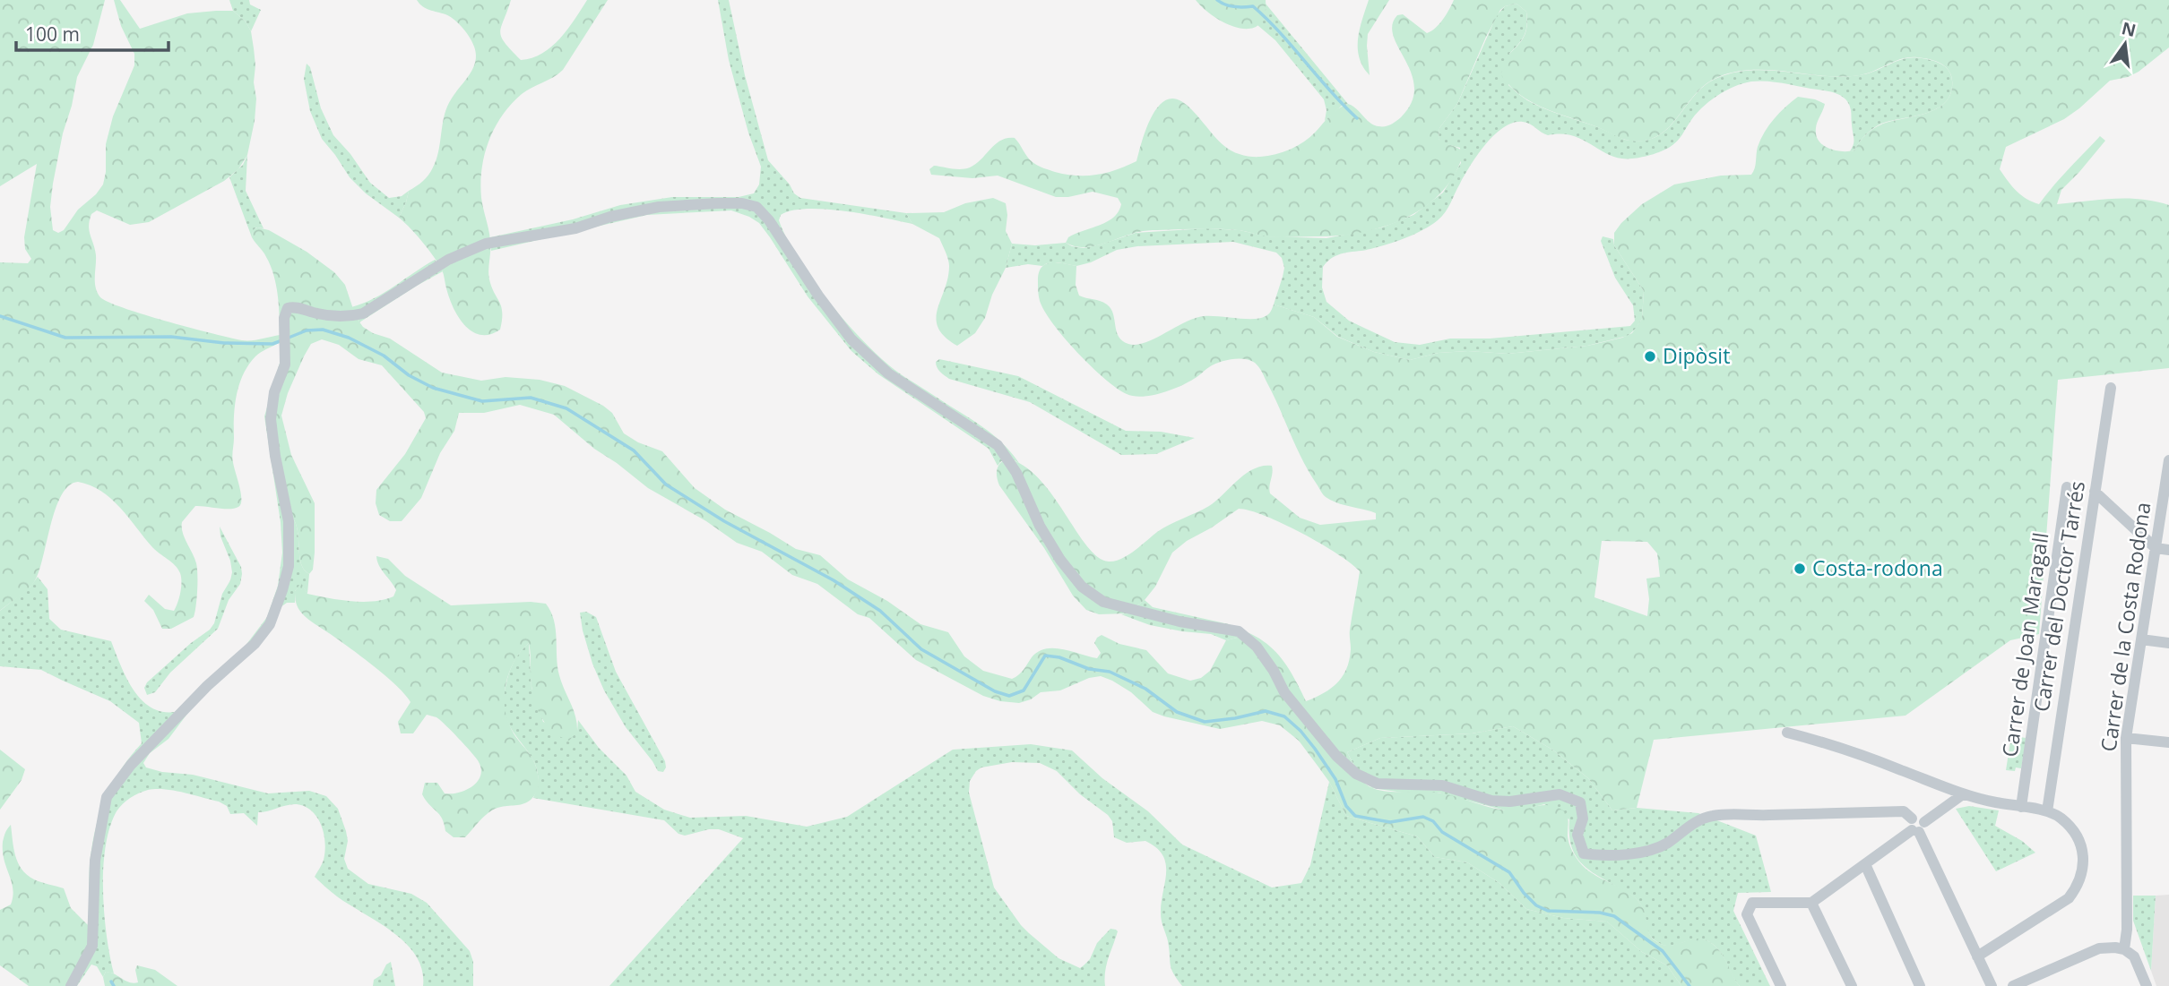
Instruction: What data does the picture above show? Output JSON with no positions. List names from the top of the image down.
{
  "streets": {
    "street": ["Carrer del Doctor Tarrés", "Carrer de la Costa Rodona", "Carrer de Joan Maragall"]
  },
  "places": ["Dipòsit", "Costa-rodona"],
  "scale_bar": "100 m",
  "north": "top"
}
